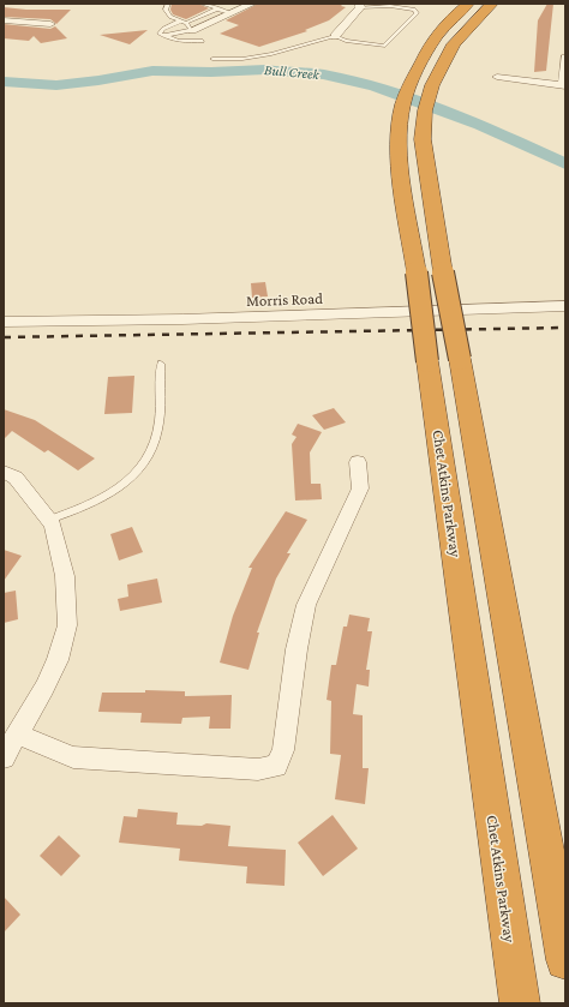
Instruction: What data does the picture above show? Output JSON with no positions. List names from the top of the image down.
{
  "streets": {
    "highway": ["Chet Atkins Parkway"],
    "street": ["Morris Road"]
  },
  "water": ["Bull Creek"]
}
